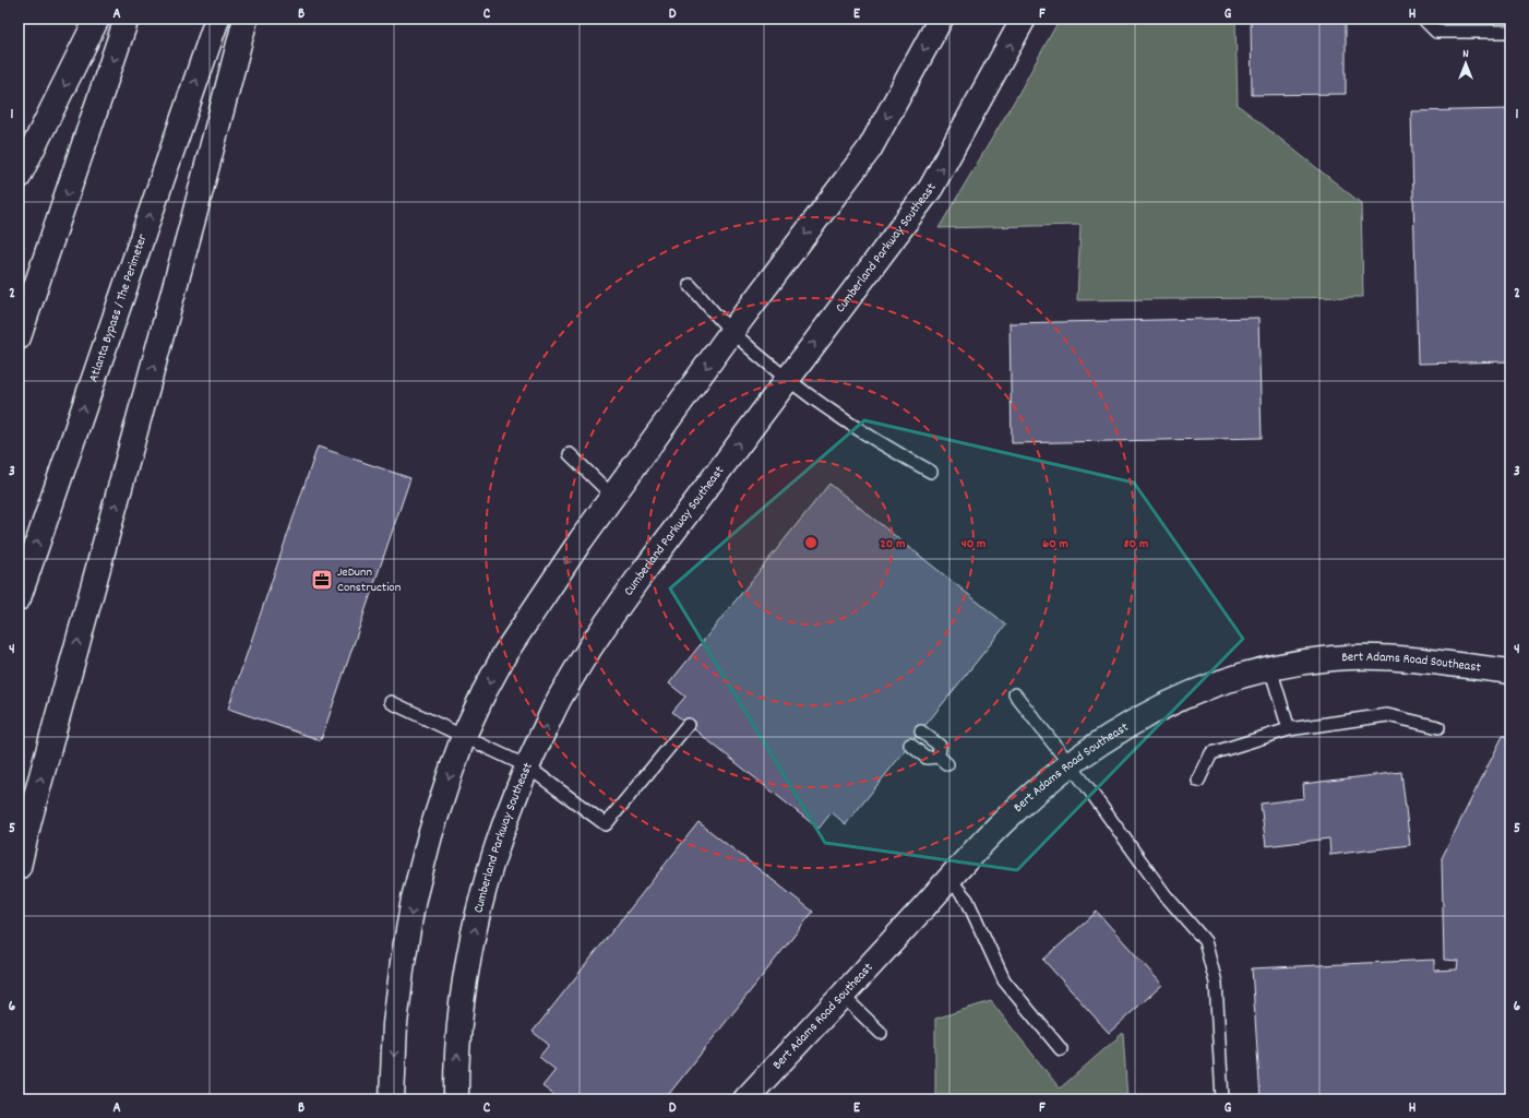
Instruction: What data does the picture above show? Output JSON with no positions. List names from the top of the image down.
{
  "streets": {
    "main road": ["Cumberland Parkway Southeast", "Atlanta Bypass / The Perimeter", "Bert Adams Road Southeast"]
  },
  "places": {
    "office": ["JeDunn Construction"]
  },
  "north": "top",
  "grid": {
    "columns": [
      "A",
      "B",
      "C",
      "D",
      "E",
      "F",
      "G",
      "H"
    ],
    "rows": [
      "1",
      "2",
      "3",
      "4",
      "5",
      "6"
    ]
  },
  "rings": [
    "20 m",
    "40 m",
    "60 m",
    "80 m"
  ]
}
